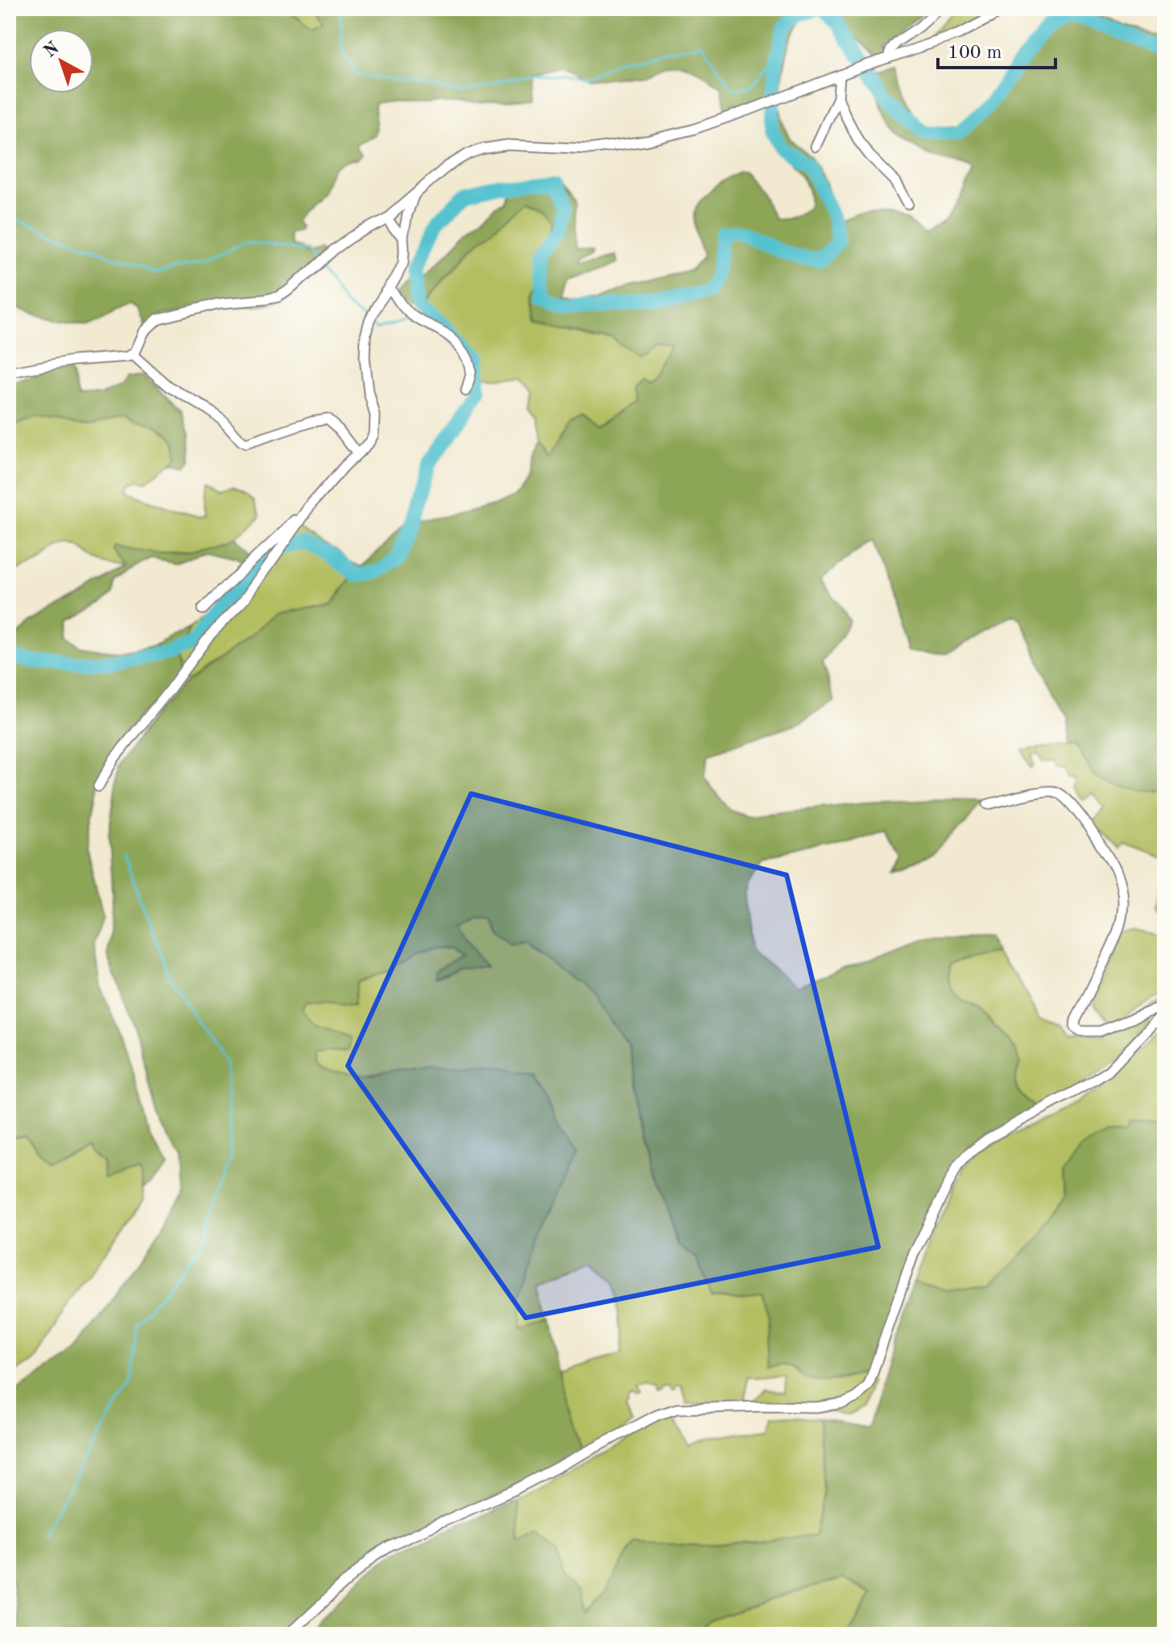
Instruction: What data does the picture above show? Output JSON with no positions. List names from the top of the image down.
{
  "scale_bar": "100 m",
  "north": "top left"
}
